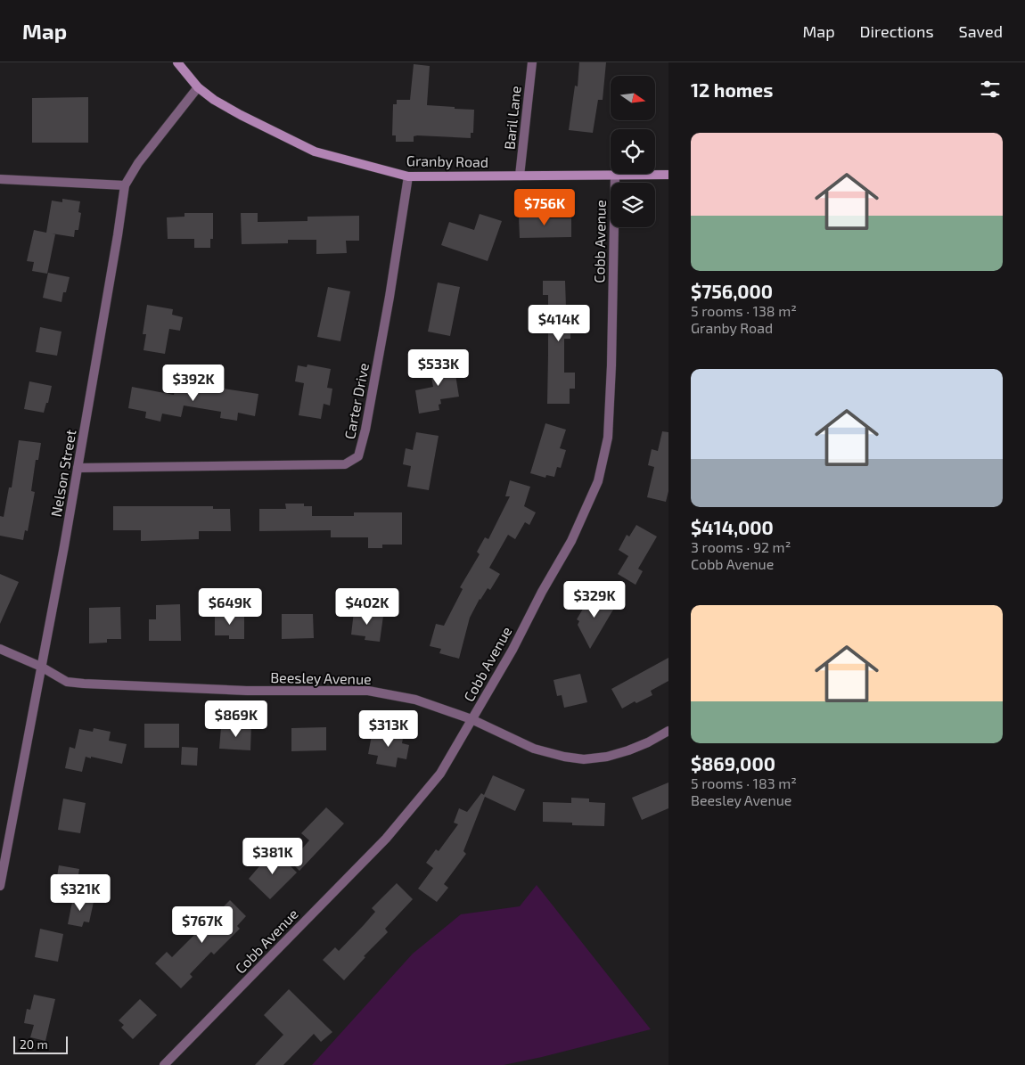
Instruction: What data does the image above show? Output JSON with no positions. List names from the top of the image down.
{
  "streets": {
    "main road": ["Granby Road"],
    "street": [
      "Baril Lane",
      "Cobb Avenue",
      "Carter Drive",
      "Nelson Street",
      "Beesley Avenue"
    ]
  },
  "crossings": [
    ["Baril Lane", "Granby Road"],
    ["Granby Road", "Cobb Avenue"],
    ["Granby Road", "Carter Drive"],
    ["Granby Road", "Nelson Street"],
    ["Cobb Avenue", "Beesley Avenue"],
    ["Carter Drive", "Nelson Street"],
    ["Nelson Street", "Beesley Avenue"]
  ],
  "scale_bar": "20 m",
  "north": "right",
  "page": {
    "header": "Map",
    "nav": ["Map", "Directions", "Saved"],
    "heading": "12 homes",
    "list": [
      {
        "name": "$756,000",
        "note": "5 rooms · 138 m² · Granby Road"
      },
      {
        "name": "$414,000",
        "note": "3 rooms · 92 m² · Cobb Avenue"
      },
      {
        "name": "$869,000",
        "note": "5 rooms · 183 m² · Beesley Avenue"
      }
    ],
    "price": [
      "$756K",
      "$414K",
      "$533K",
      "$392K",
      "$329K",
      "$649K",
      "$402K",
      "$869K",
      "$313K",
      "$381K",
      "$321K",
      "$767K"
    ],
    "scale": "20 m"
  }
}
